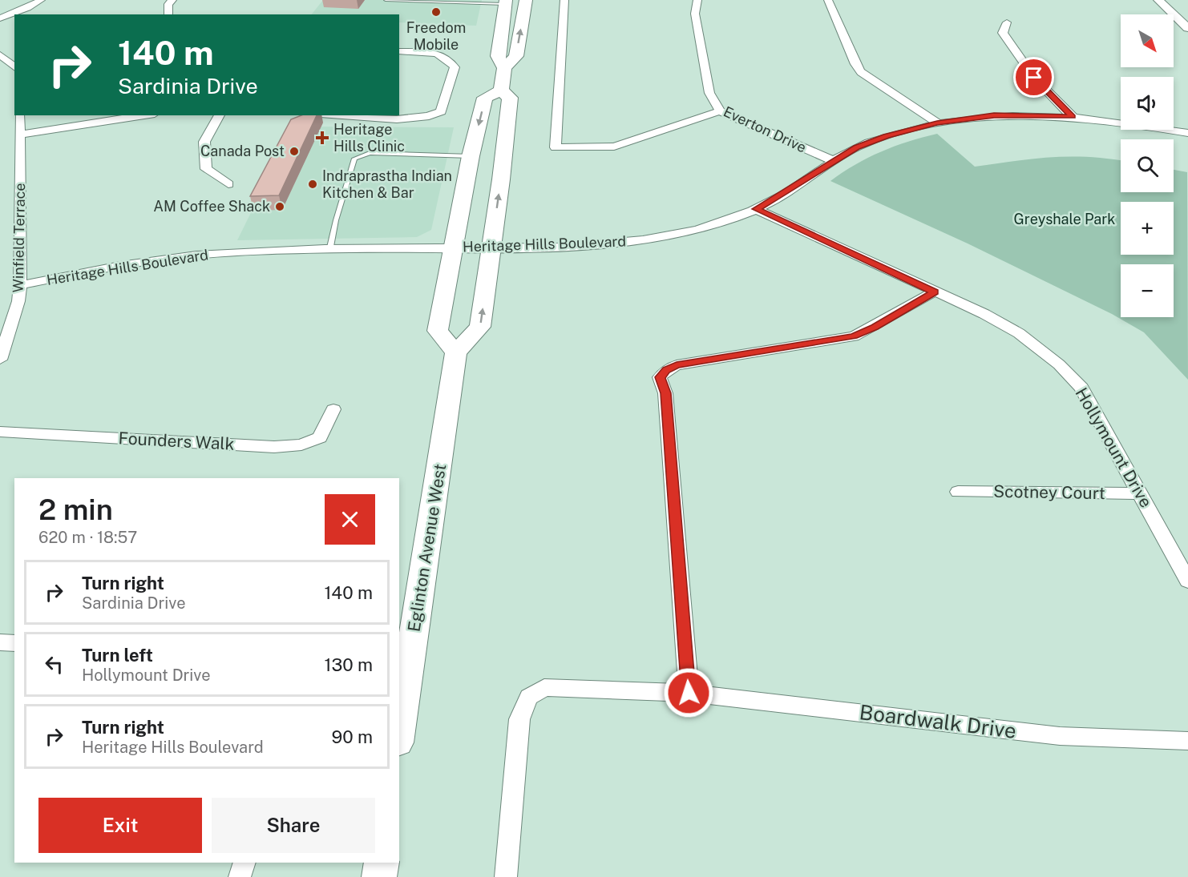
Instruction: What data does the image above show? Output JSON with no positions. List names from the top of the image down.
{
  "streets": {
    "main road": ["Eglinton Avenue West"],
    "street": [
      "Everton Drive",
      "Winfield Terrace",
      "Heritage Hills Boulevard",
      "Founders Walk",
      "Hollymount Drive",
      "Scotney Court",
      "Boardwalk Drive"
    ]
  },
  "crossings": [
    ["Everton Drive", "Heritage Hills Boulevard"],
    ["Winfield Terrace", "Heritage Hills Boulevard"],
    ["Heritage Hills Boulevard", "Hollymount Drive"],
    ["Hollymount Drive", "Scotney Court"]
  ],
  "parks": ["Greyshale Park"],
  "places": {
    "other": [
      "Freedom Mobile",
      "Canada Post",
      "Indraprastha Indian Kitchen & Bar",
      "AM Coffee Shack"
    ],
    "health": ["Heritage Hills Clinic"]
  },
  "north": "bottom right",
  "page": {
    "map_buttons": ["+", "−"],
    "turn": ["140 m", "Sardinia Drive"],
    "heading": ["2 min", "620 m · 18:57"],
    "list": [
      {
        "name": "Turn right",
        "note": "Sardinia Drive",
        "value": "140 m"
      },
      {
        "name": "Turn left",
        "note": "Hollymount Drive",
        "value": "130 m"
      },
      {
        "name": "Turn right",
        "note": "Heritage Hills Boulevard",
        "value": "90 m"
      }
    ],
    "buttons": ["Exit", "Share"]
  }
}
